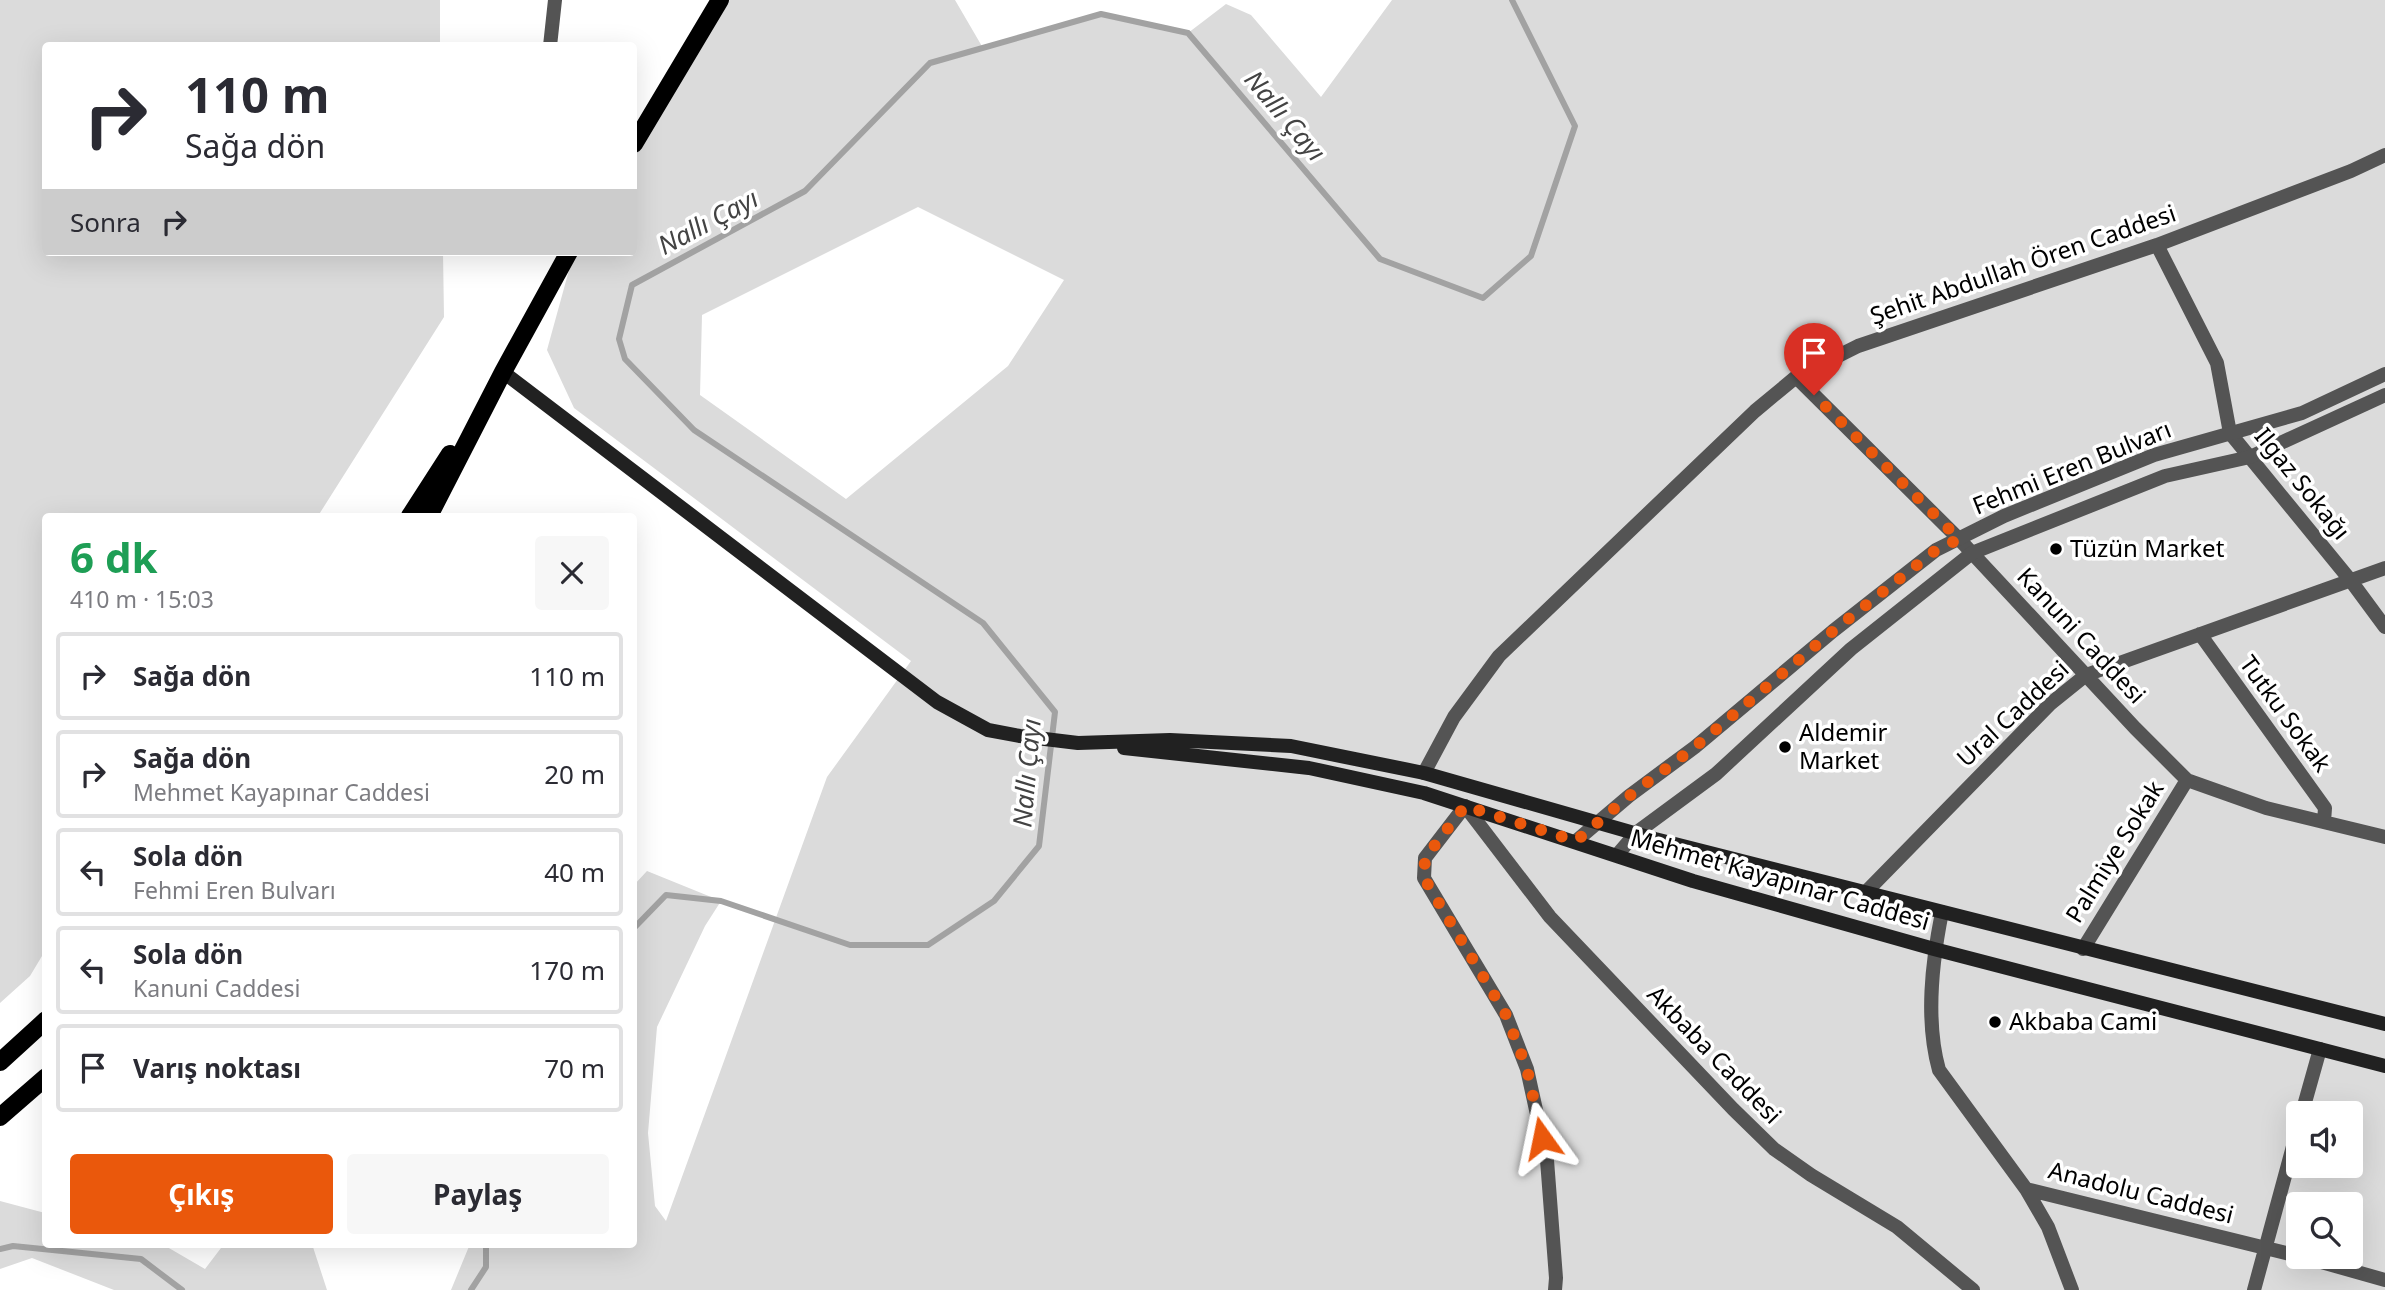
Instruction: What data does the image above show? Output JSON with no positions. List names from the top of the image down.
{
  "streets": {
    "main road": ["Mehmet Kayapınar Caddesi"],
    "street": [
      "Şehit Abdullah Ören Caddesi",
      "Fehmi Eren Bulvarı",
      "Ilgaz Sokağı",
      "Kanuni Caddesi",
      "Ural Caddesi",
      "Tutku Sokak",
      "Palmiye Sokak",
      "Akbaba Caddesi",
      "Anadolu Caddesi"
    ]
  },
  "crossings": [
    ["Şehit Abdullah Ören Caddesi", "Ilgaz Sokağı"],
    ["Şehit Abdullah Ören Caddesi", "Kanuni Caddesi"],
    ["Şehit Abdullah Ören Caddesi", "Mehmet Kayapınar Caddesi"],
    ["Fehmi Eren Bulvarı", "Ilgaz Sokağı"],
    ["Fehmi Eren Bulvarı", "Kanuni Caddesi"],
    ["Fehmi Eren Bulvarı", "Mehmet Kayapınar Caddesi"],
    ["Ilgaz Sokağı", "Ural Caddesi"],
    ["Kanuni Caddesi", "Ural Caddesi"],
    ["Kanuni Caddesi", "Tutku Sokak"],
    ["Kanuni Caddesi", "Palmiye Sokak"],
    ["Ural Caddesi", "Tutku Sokak"],
    ["Ural Caddesi", "Mehmet Kayapınar Caddesi"],
    ["Palmiye Sokak", "Mehmet Kayapınar Caddesi"],
    ["Mehmet Kayapınar Caddesi", "Akbaba Caddesi"],
    ["Mehmet Kayapınar Caddesi", "Anadolu Caddesi"]
  ],
  "water": ["Nallı Çayı"],
  "places": ["Tüzün Market", "Aldemir Market", "Akbaba Cami"],
  "page": {
    "turn": ["110 m", "Sağa dön"],
    "then": "Sonra",
    "heading": ["6 dk", "410 m · 15:03"],
    "list": [
      {
        "name": "Sağa dön",
        "value": "110 m"
      },
      {
        "name": "Sağa dön",
        "note": "Mehmet Kayapınar Caddesi",
        "value": "20 m"
      },
      {
        "name": "Sola dön",
        "note": "Fehmi Eren Bulvarı",
        "value": "40 m"
      },
      {
        "name": "Sola dön",
        "note": "Kanuni Caddesi",
        "value": "170 m"
      },
      {
        "name": "Varış noktası",
        "value": "70 m"
      }
    ],
    "buttons": ["Çıkış", "Paylaş"]
  }
}
